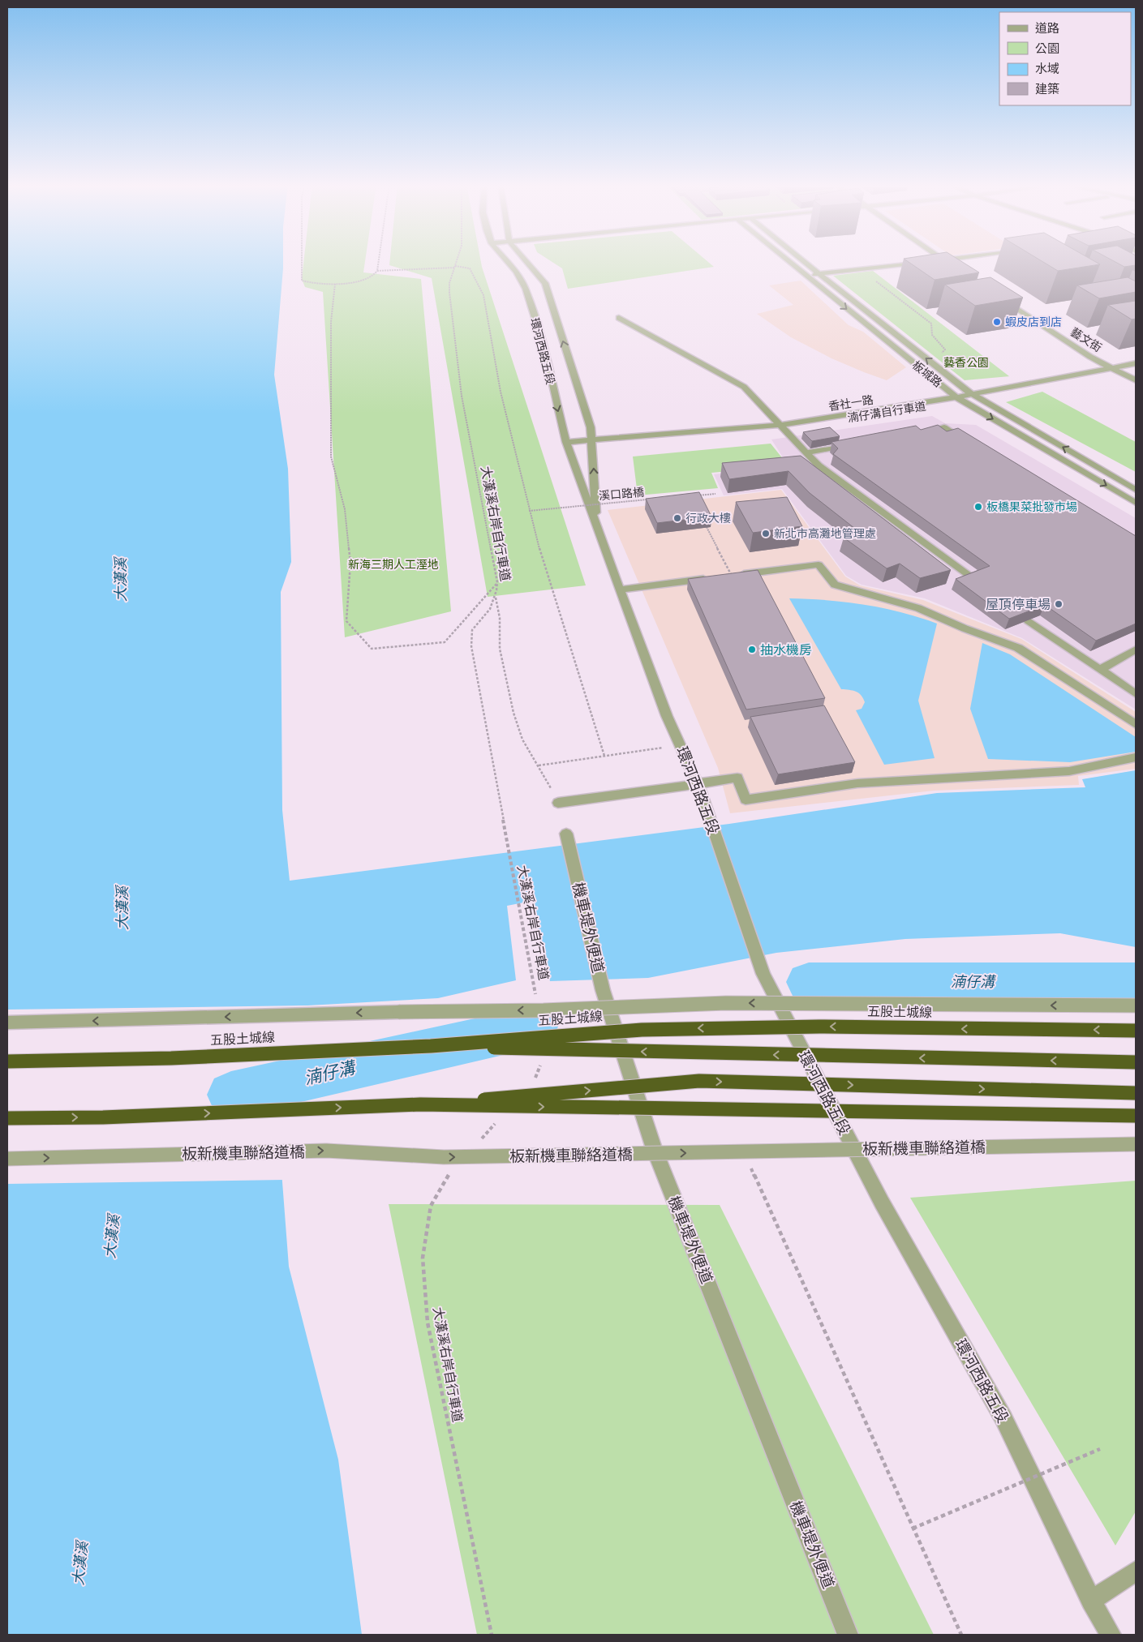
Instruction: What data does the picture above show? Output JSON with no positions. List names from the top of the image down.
{
  "streets": {
    "highway": ["五股土城線"],
    "street": [
      "藝文街",
      "環河西路五段",
      "板城路",
      "香社一路",
      "機車堤外便道",
      "板新機車聯絡道橋"
    ],
    "path": ["溪口路橋", "大漢溪右岸自行車道"]
  },
  "crossings": [
    ["藝文街", "香社一路"],
    ["環河西路五段", "香社一路"],
    ["板城路", "香社一路"]
  ],
  "one_way": ["板新機車聯絡道橋"],
  "water": ["大漢溪", "湳仔溝"],
  "parks": ["藝香公園", "新海三期人工溼地"],
  "places": [
    "蝦皮店到店",
    "板橋果菜批發市場",
    "行政大樓",
    "新北市高灘地管理處",
    "屋頂停車場",
    "抽水機房"
  ],
  "legend": [
    "道路",
    "公園",
    "水域",
    "建築"
  ]
}
